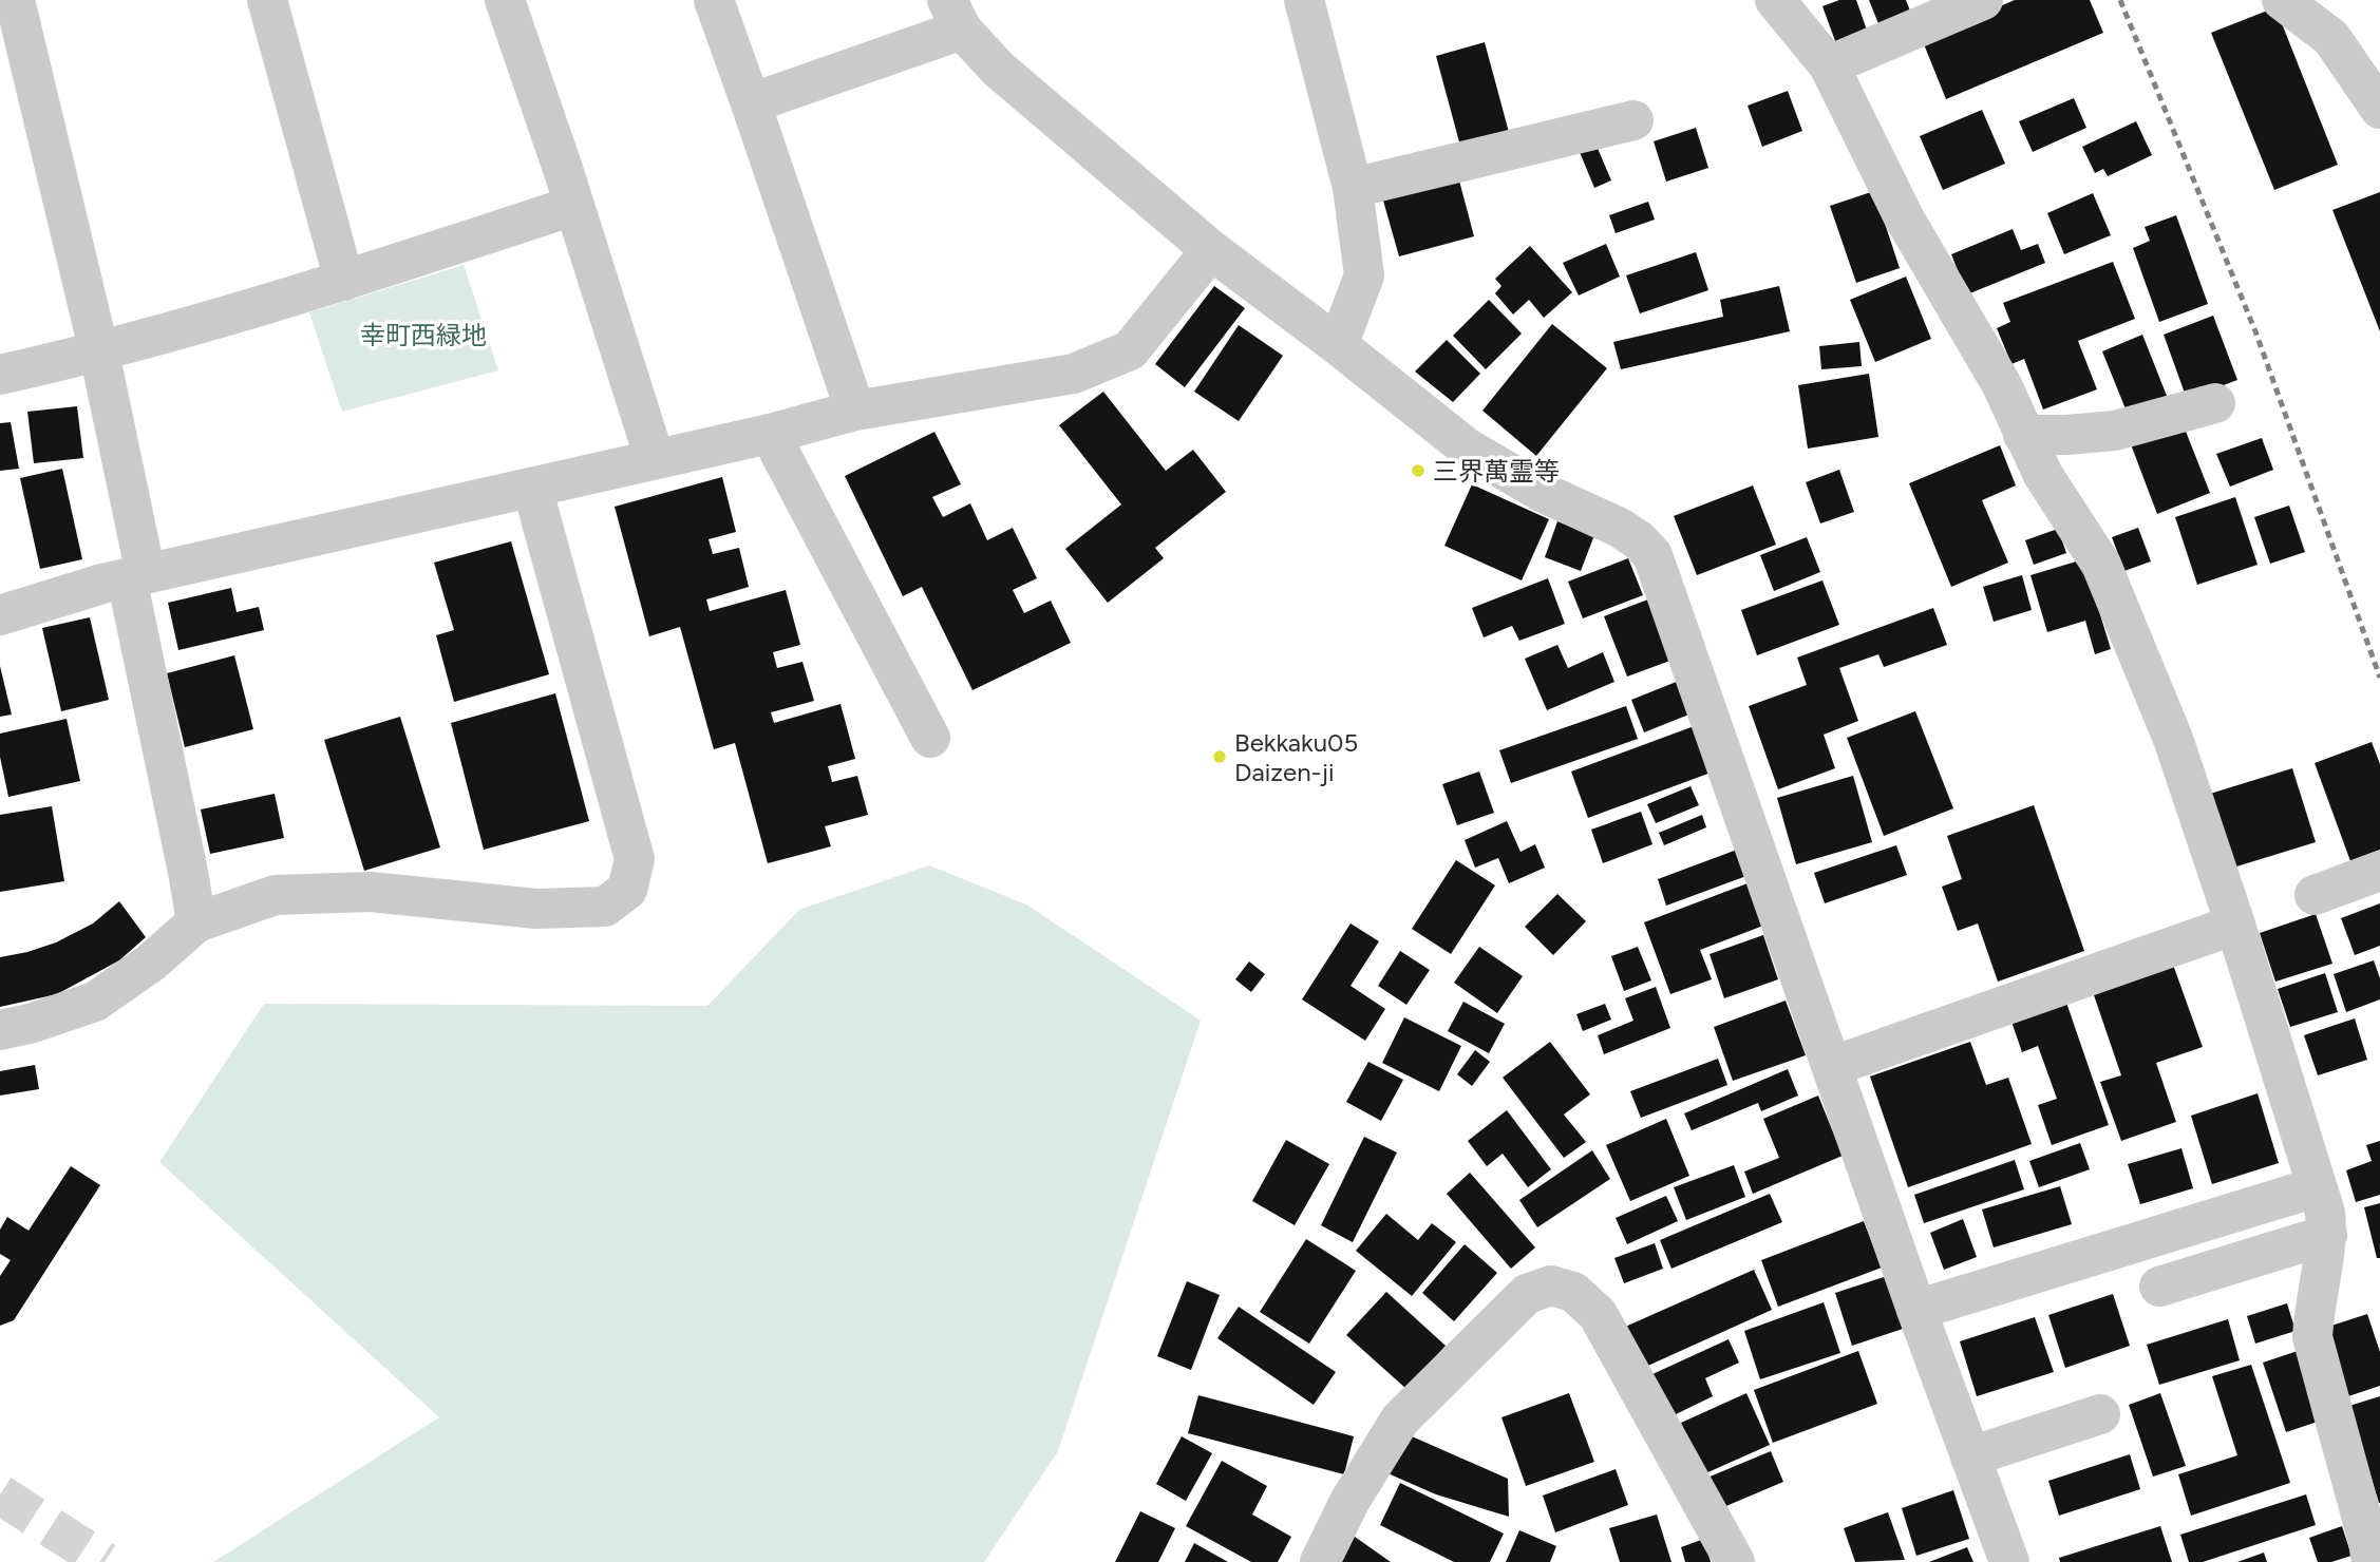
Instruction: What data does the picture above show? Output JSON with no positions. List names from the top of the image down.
{
  "parks": ["幸町西緑地"],
  "places": ["三界萬霊等", "Bekkaku05 Daizen-ji"]
}
